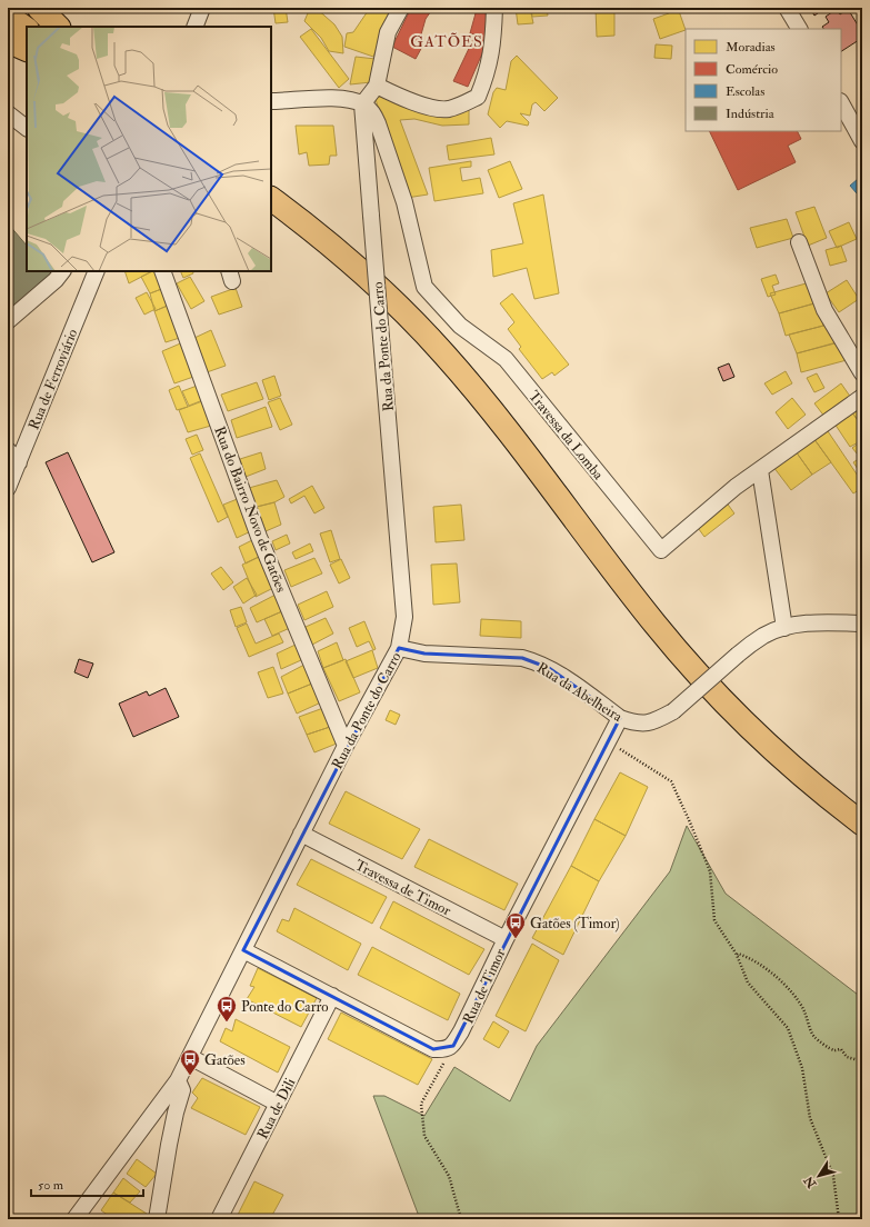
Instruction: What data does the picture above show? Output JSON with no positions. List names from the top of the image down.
{
  "streets": {
    "street": [
      "Rua da Ponte do Carro",
      "Rua de Ferroviário",
      "Travessa da Lomba",
      "Rua do Bairro Novo de Gatões",
      "Rua da Abelheira",
      "Travessa de Timor",
      "Rua de Timor",
      "Rua de Dili"
    ]
  },
  "crossings": [
    ["Rua da Ponte do Carro", "Travessa da Lomba"],
    ["Rua da Ponte do Carro", "Rua do Bairro Novo de Gatões"],
    ["Rua da Ponte do Carro", "Rua da Abelheira"],
    ["Rua da Ponte do Carro", "Travessa de Timor"],
    ["Rua da Abelheira", "Rua de Timor"],
    ["Travessa de Timor", "Rua de Timor"]
  ],
  "districts": ["GATÕES"],
  "places": {
    "bus stop": ["Gatões (Timor)", "Ponte do Carro", "Gatões"]
  },
  "legend": [
    "Moradias",
    "Comércio",
    "Escolas",
    "Indústria"
  ],
  "scale_bar": "50 m",
  "north": "bottom left"
}
